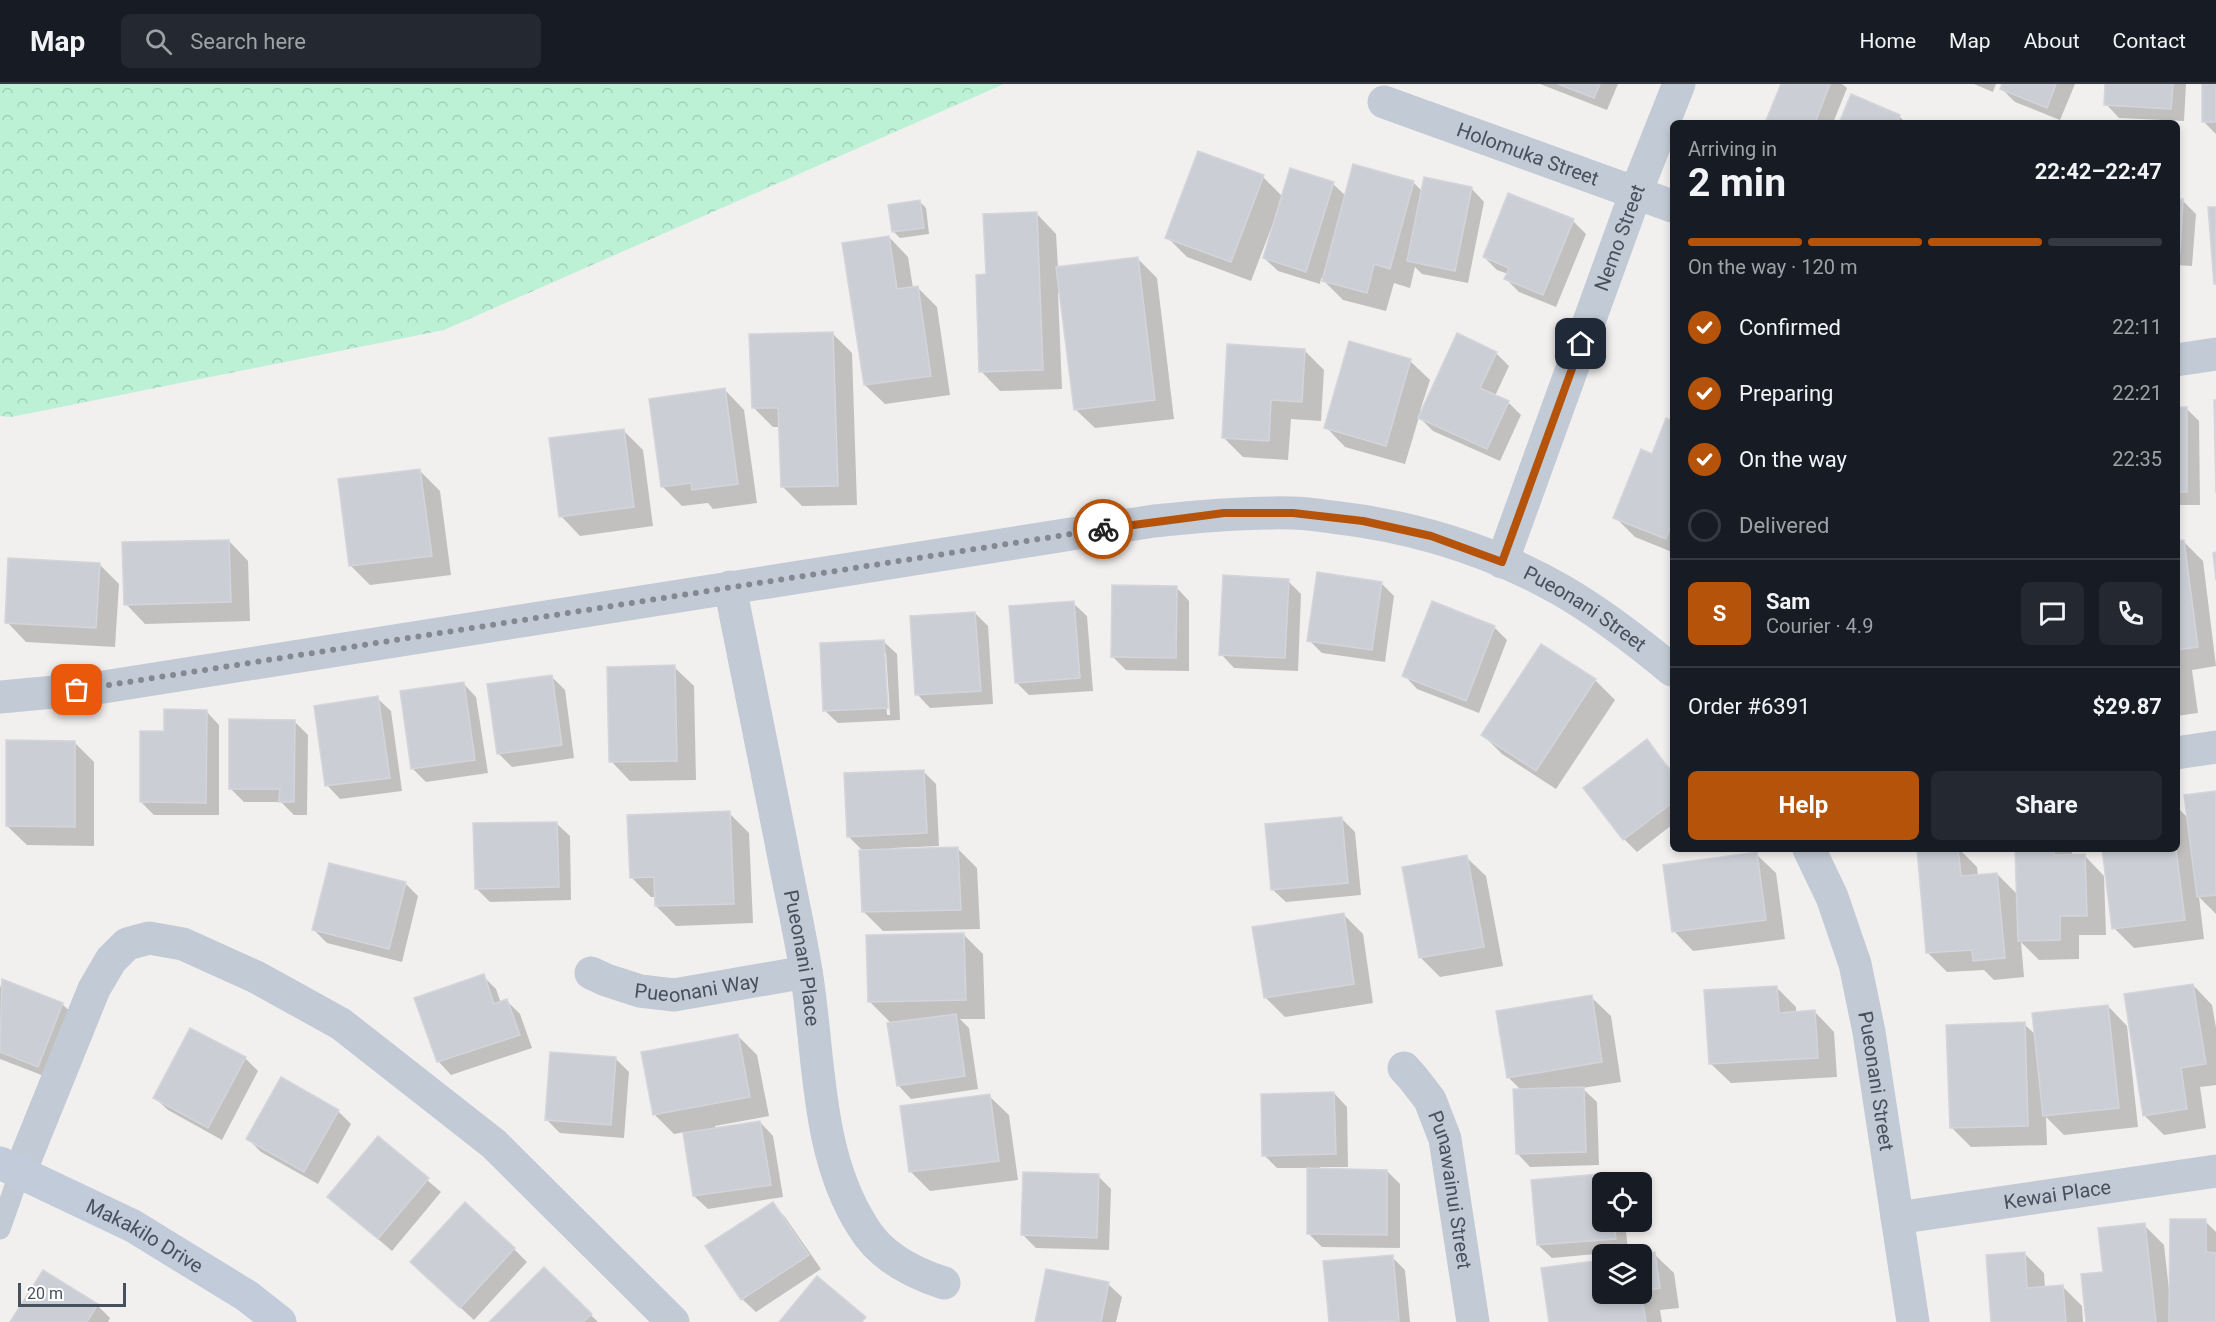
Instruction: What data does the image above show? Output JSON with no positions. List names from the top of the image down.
{
  "streets": {
    "street": [
      "Holomuka Street",
      "Nemo Street",
      "Pueonani Street",
      "Pueonani Place",
      "Pueonani Way",
      "Punawainui Street",
      "Kewai Place",
      "Makakilo Drive"
    ]
  },
  "crossings": [
    ["Holomuka Street", "Nemo Street"],
    ["Nemo Street", "Pueonani Street"],
    ["Pueonani Street", "Pueonani Place"],
    ["Pueonani Street", "Kewai Place"],
    ["Pueonani Place", "Pueonani Way"]
  ],
  "scale_bar": "20 m",
  "page": {
    "header": "Map",
    "search": "Search here",
    "nav": [
      "Home",
      "Map",
      "About",
      "Contact"
    ],
    "heading": ["2 min", "Arriving in", "22:42–22:47"],
    "panel": [
      "Sam",
      "Courier · 4.9",
      "Order #6391",
      "$29.87"
    ],
    "bar": "On the way · 120 m",
    "list": [
      ["Confirmed", "22:11"],
      ["Preparing", "22:21"],
      ["On the way", "22:35"],
      "Delivered"
    ],
    "round": "S",
    "buttons": ["Help", "Share"],
    "scale": "20 m"
  }
}
